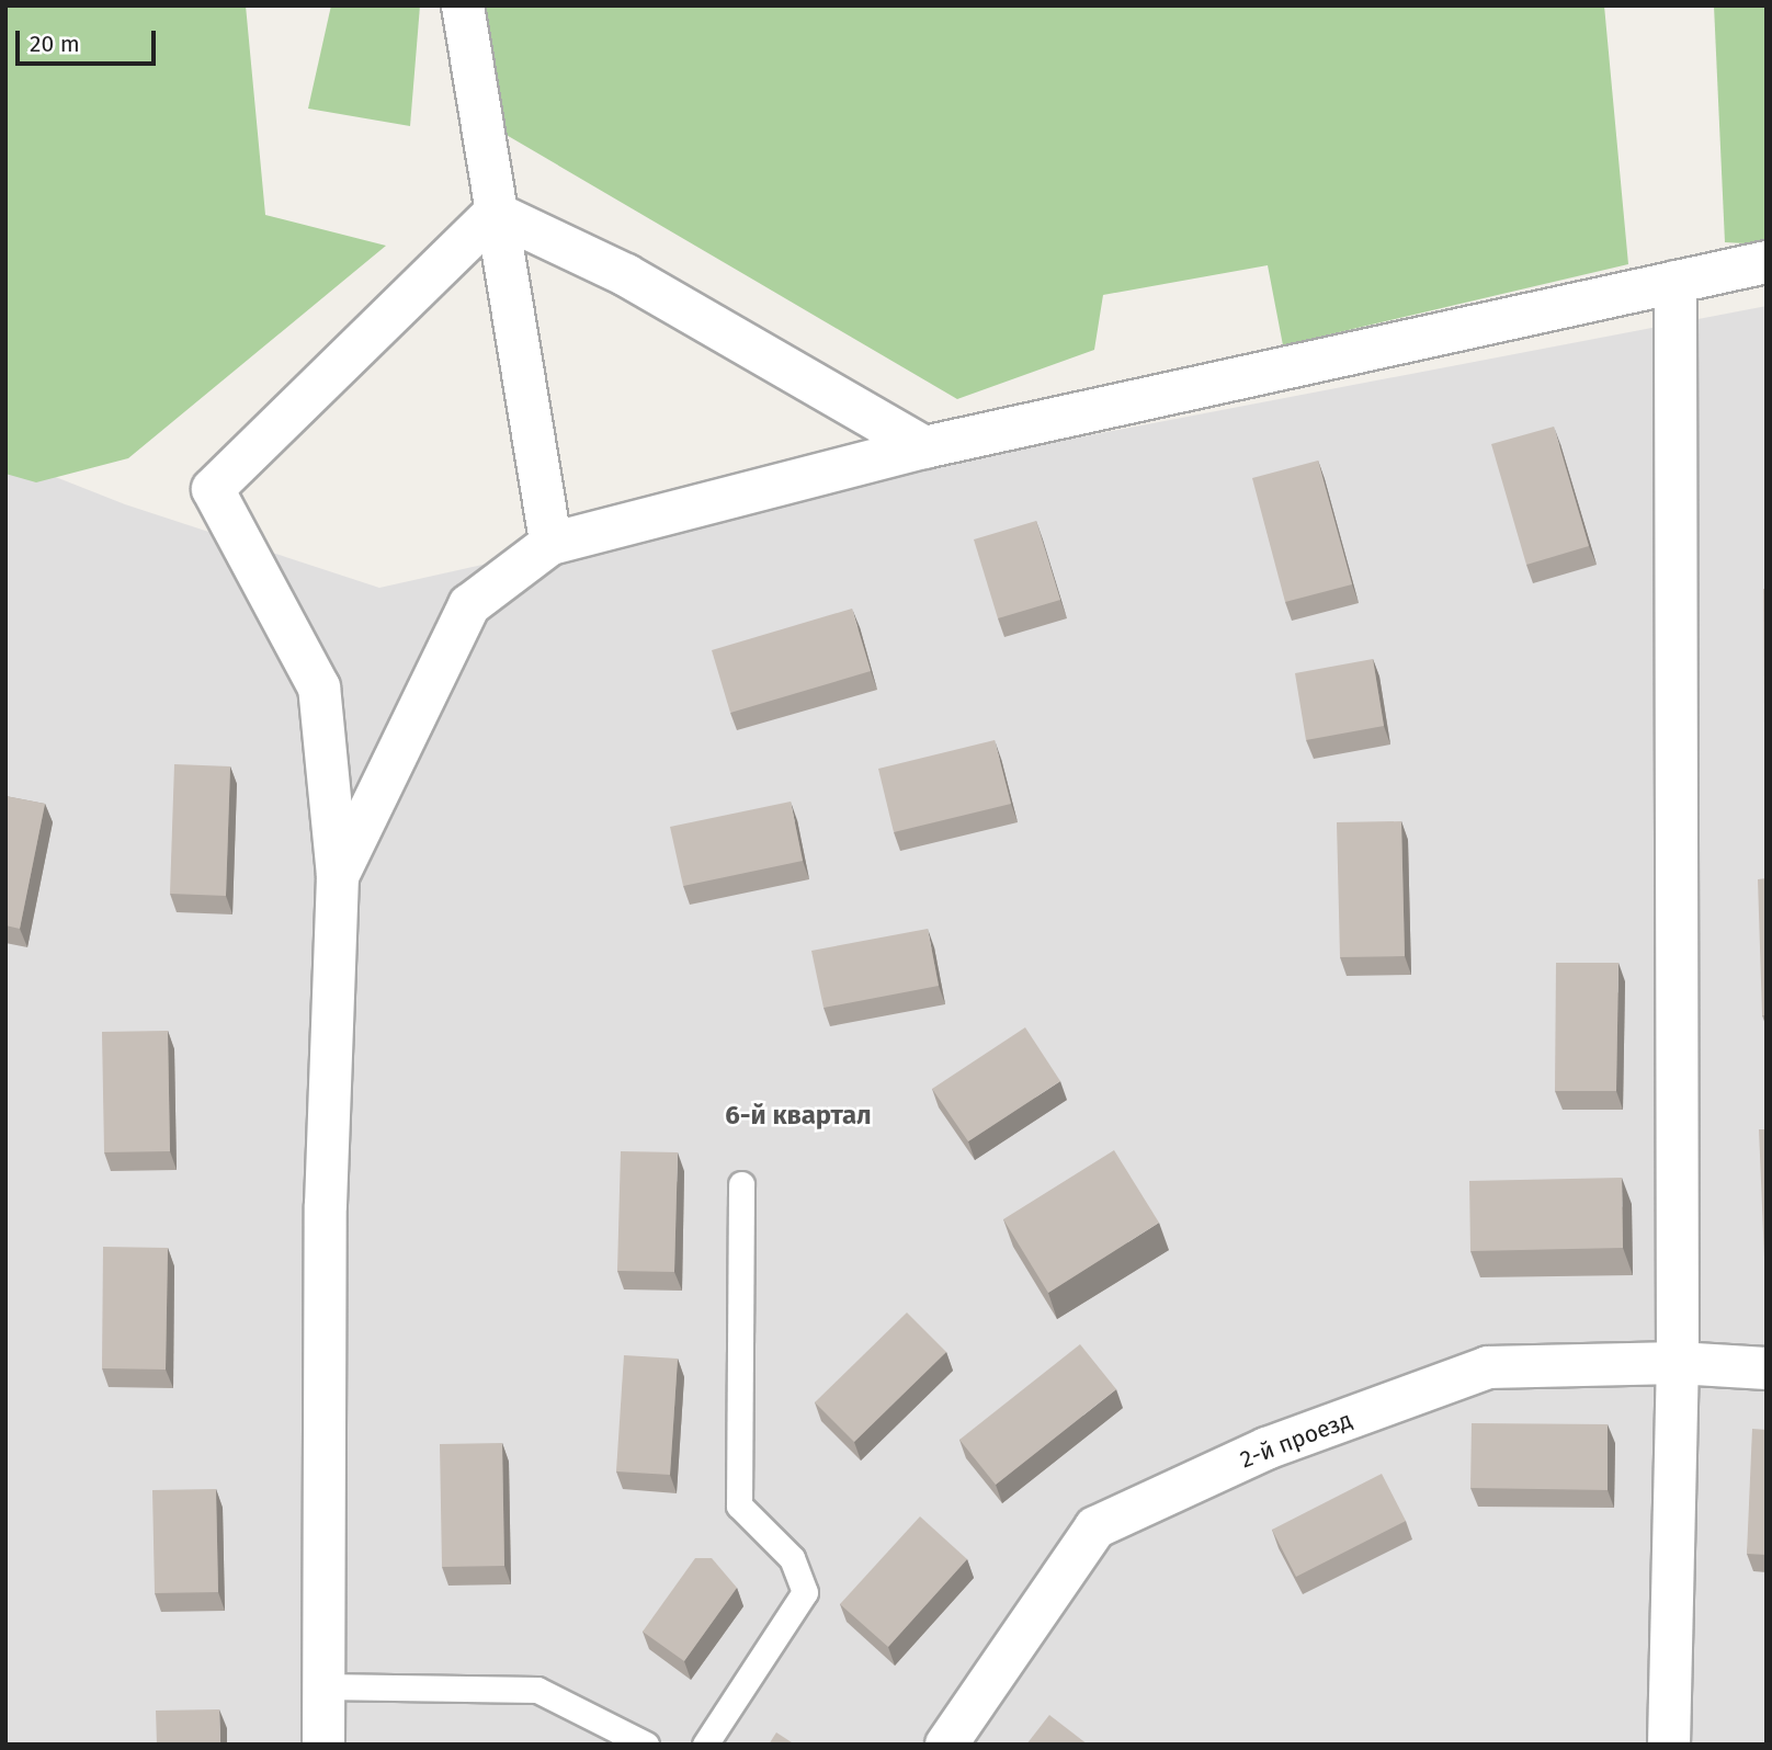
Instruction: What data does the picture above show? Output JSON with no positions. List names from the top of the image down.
{
  "streets": {
    "street": ["2-й проезд"]
  },
  "districts": ["6-й квартал"],
  "scale_bar": "20 m"
}
